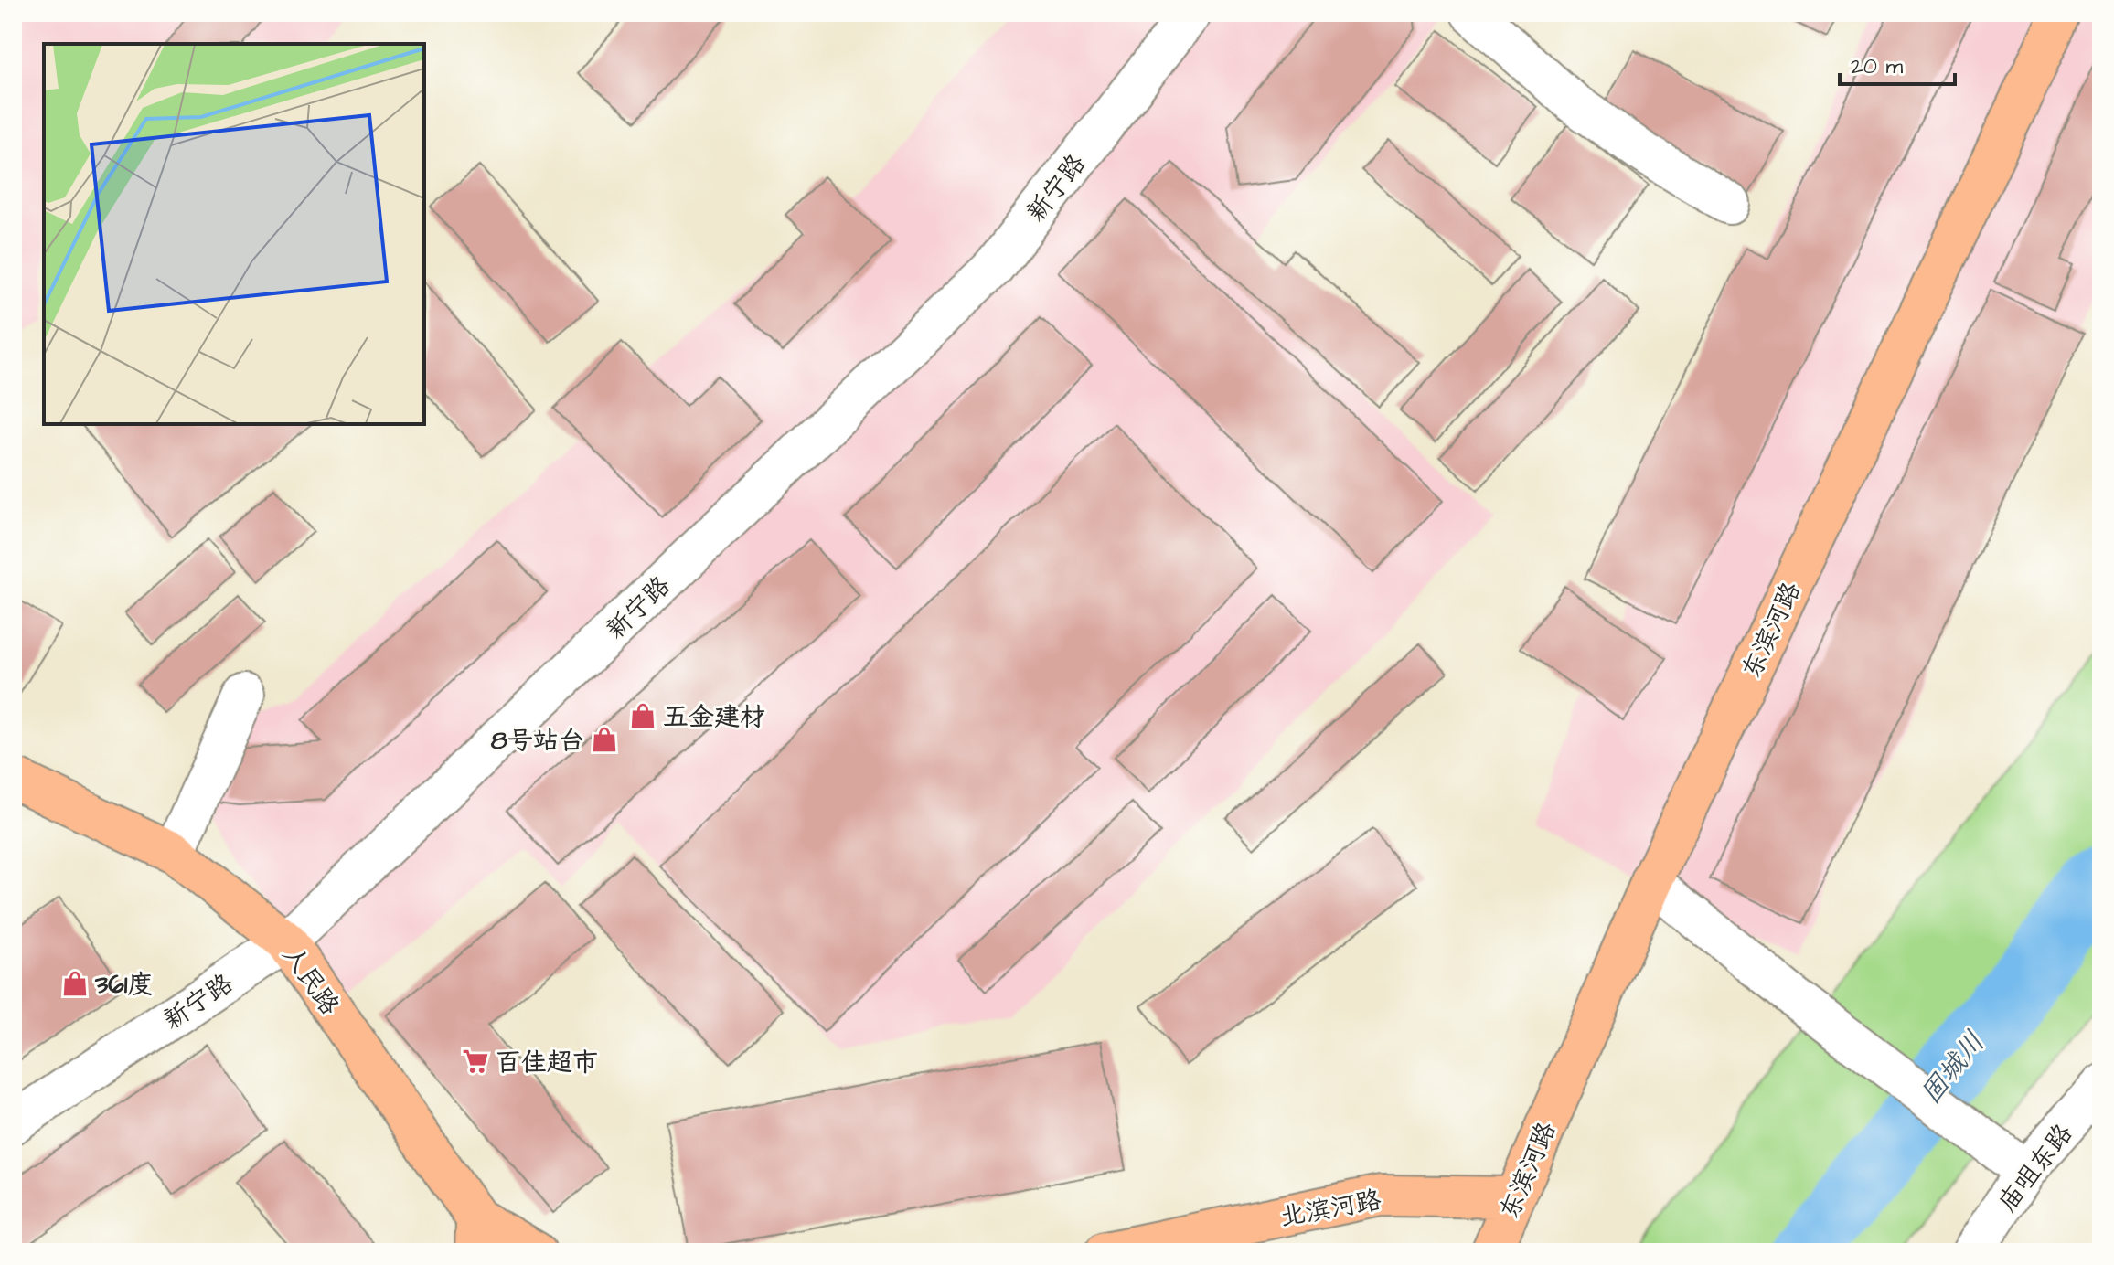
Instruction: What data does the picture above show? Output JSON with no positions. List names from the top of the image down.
{
  "streets": {
    "main road": ["东滨河路", "人民路", "北滨河路"],
    "street": ["新宁路", "庙咀东路"]
  },
  "crossings": [
    ["新宁路", "人民路"],
    ["东滨河路", "北滨河路"]
  ],
  "water": ["固城川"],
  "places": {
    "shop": ["五金建材", "8号站台", "361度"],
    "supermarket": ["百佳超市"]
  },
  "scale_bar": "20 m"
}
